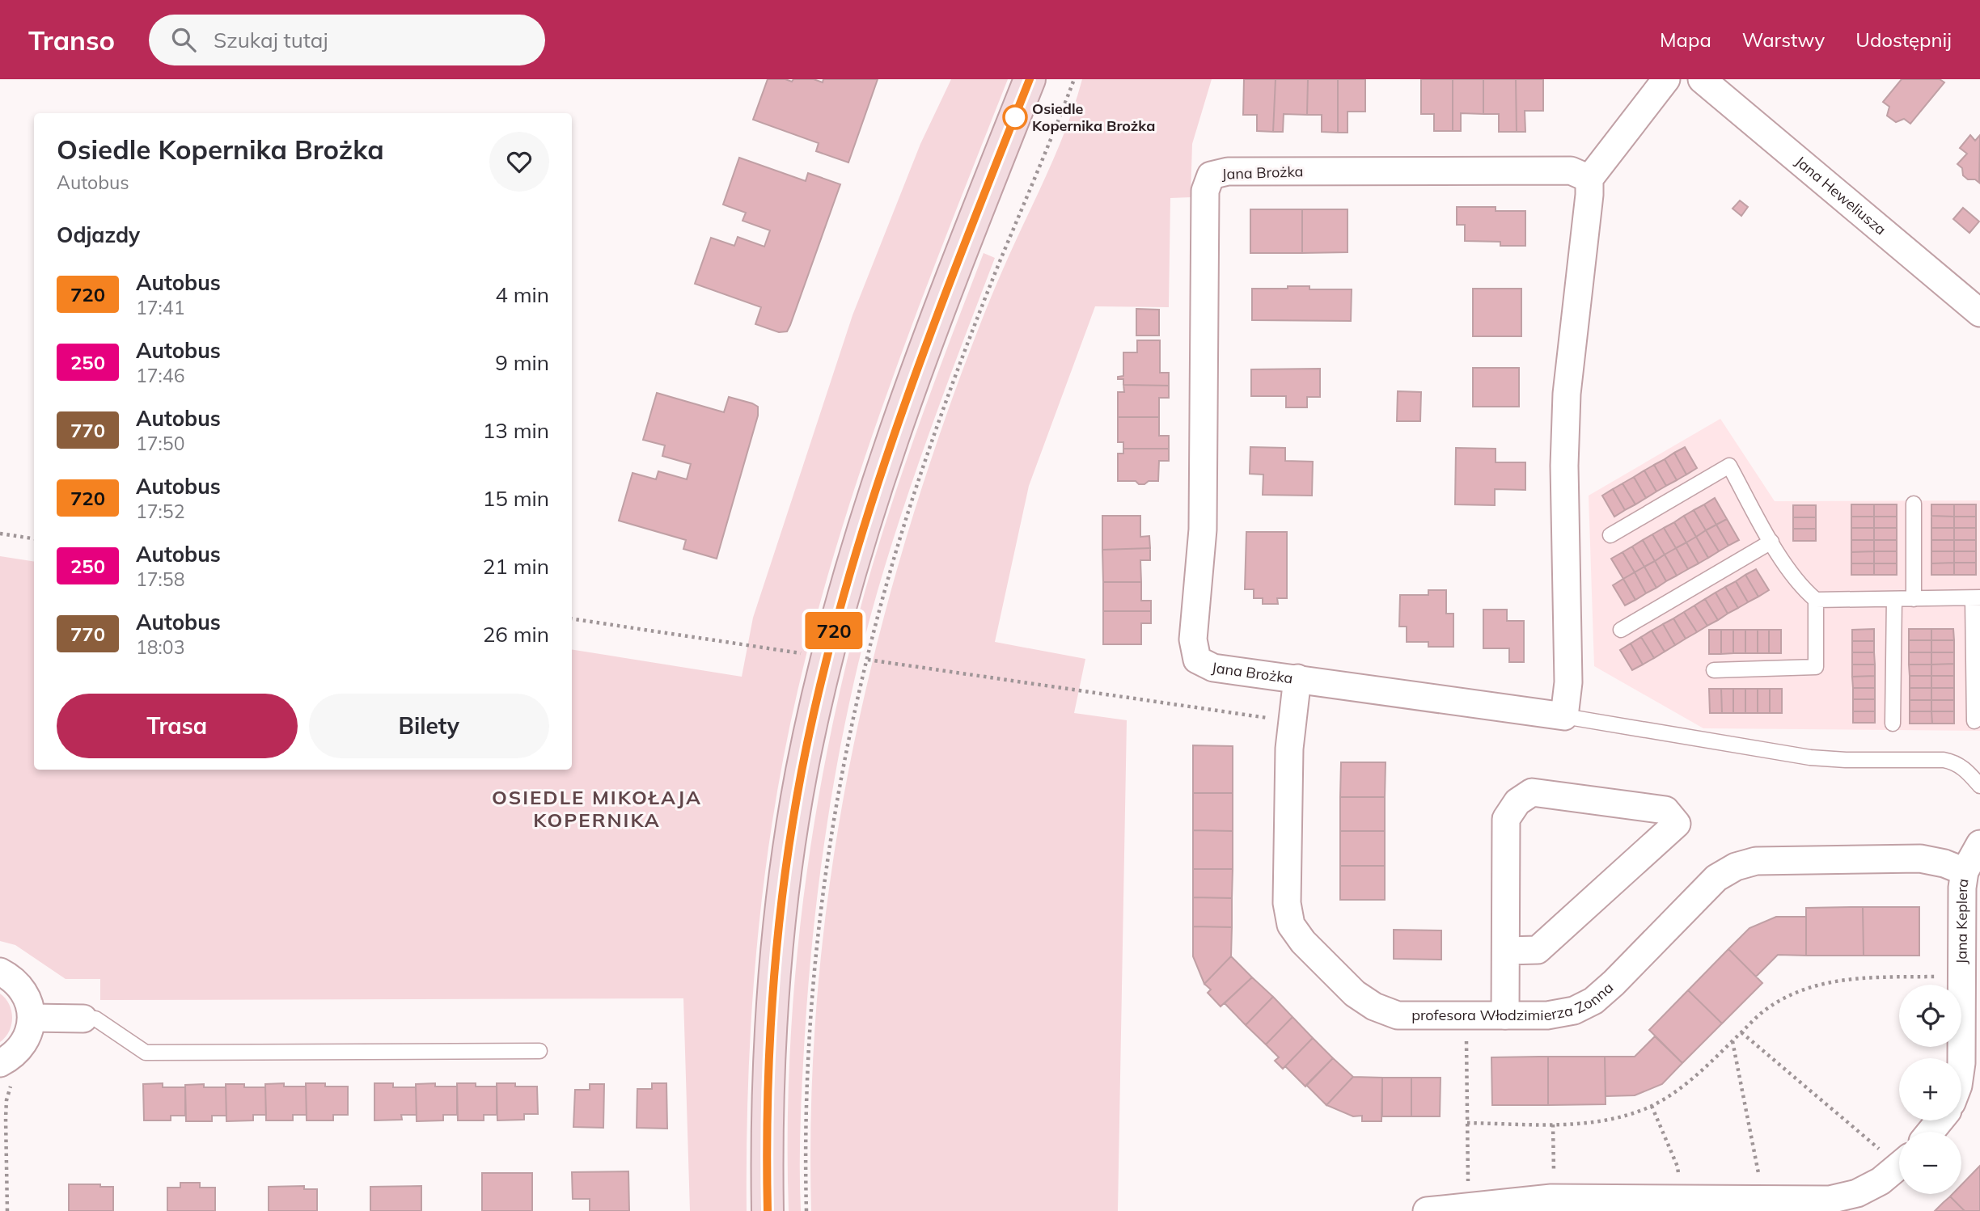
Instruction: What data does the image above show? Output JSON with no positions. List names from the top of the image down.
{
  "streets": {
    "street": [
      "Jana Brożka",
      "Jana Heweliusza",
      "Jana Keplera",
      "profesora Włodzimierza Zonna"
    ]
  },
  "crossings": [
    ["Jana Brożka", "profesora Włodzimierza Zonna"],
    ["Jana Keplera", "profesora Włodzimierza Zonna"]
  ],
  "districts": ["OSIEDLE MIKOŁAJA KOPERNIKA"],
  "places": ["Osiedle Kopernika Brożka"],
  "lines": ["bus line 720"],
  "page": {
    "header": "Transo",
    "search": "Szukaj tutaj",
    "nav": ["Mapa", "Warstwy", "Udostępnij"],
    "on_map": "720",
    "heading": [
      ["Osiedle Kopernika Brożka", "Autobus"],
      "Odjazdy"
    ],
    "list": [
      {
        "mark": "720",
        "name": "Autobus",
        "note": "17:41",
        "value": "4 min"
      },
      {
        "mark": "250",
        "name": "Autobus",
        "note": "17:46",
        "value": "9 min"
      },
      {
        "mark": "770",
        "name": "Autobus",
        "note": "17:50",
        "value": "13 min"
      },
      {
        "mark": "720",
        "name": "Autobus",
        "note": "17:52",
        "value": "15 min"
      },
      {
        "mark": "250",
        "name": "Autobus",
        "note": "17:58",
        "value": "21 min"
      },
      {
        "mark": "770",
        "name": "Autobus",
        "note": "18:03",
        "value": "26 min"
      }
    ],
    "buttons": ["Trasa", "Bilety"],
    "map_buttons": ["+", "−"]
  }
}
